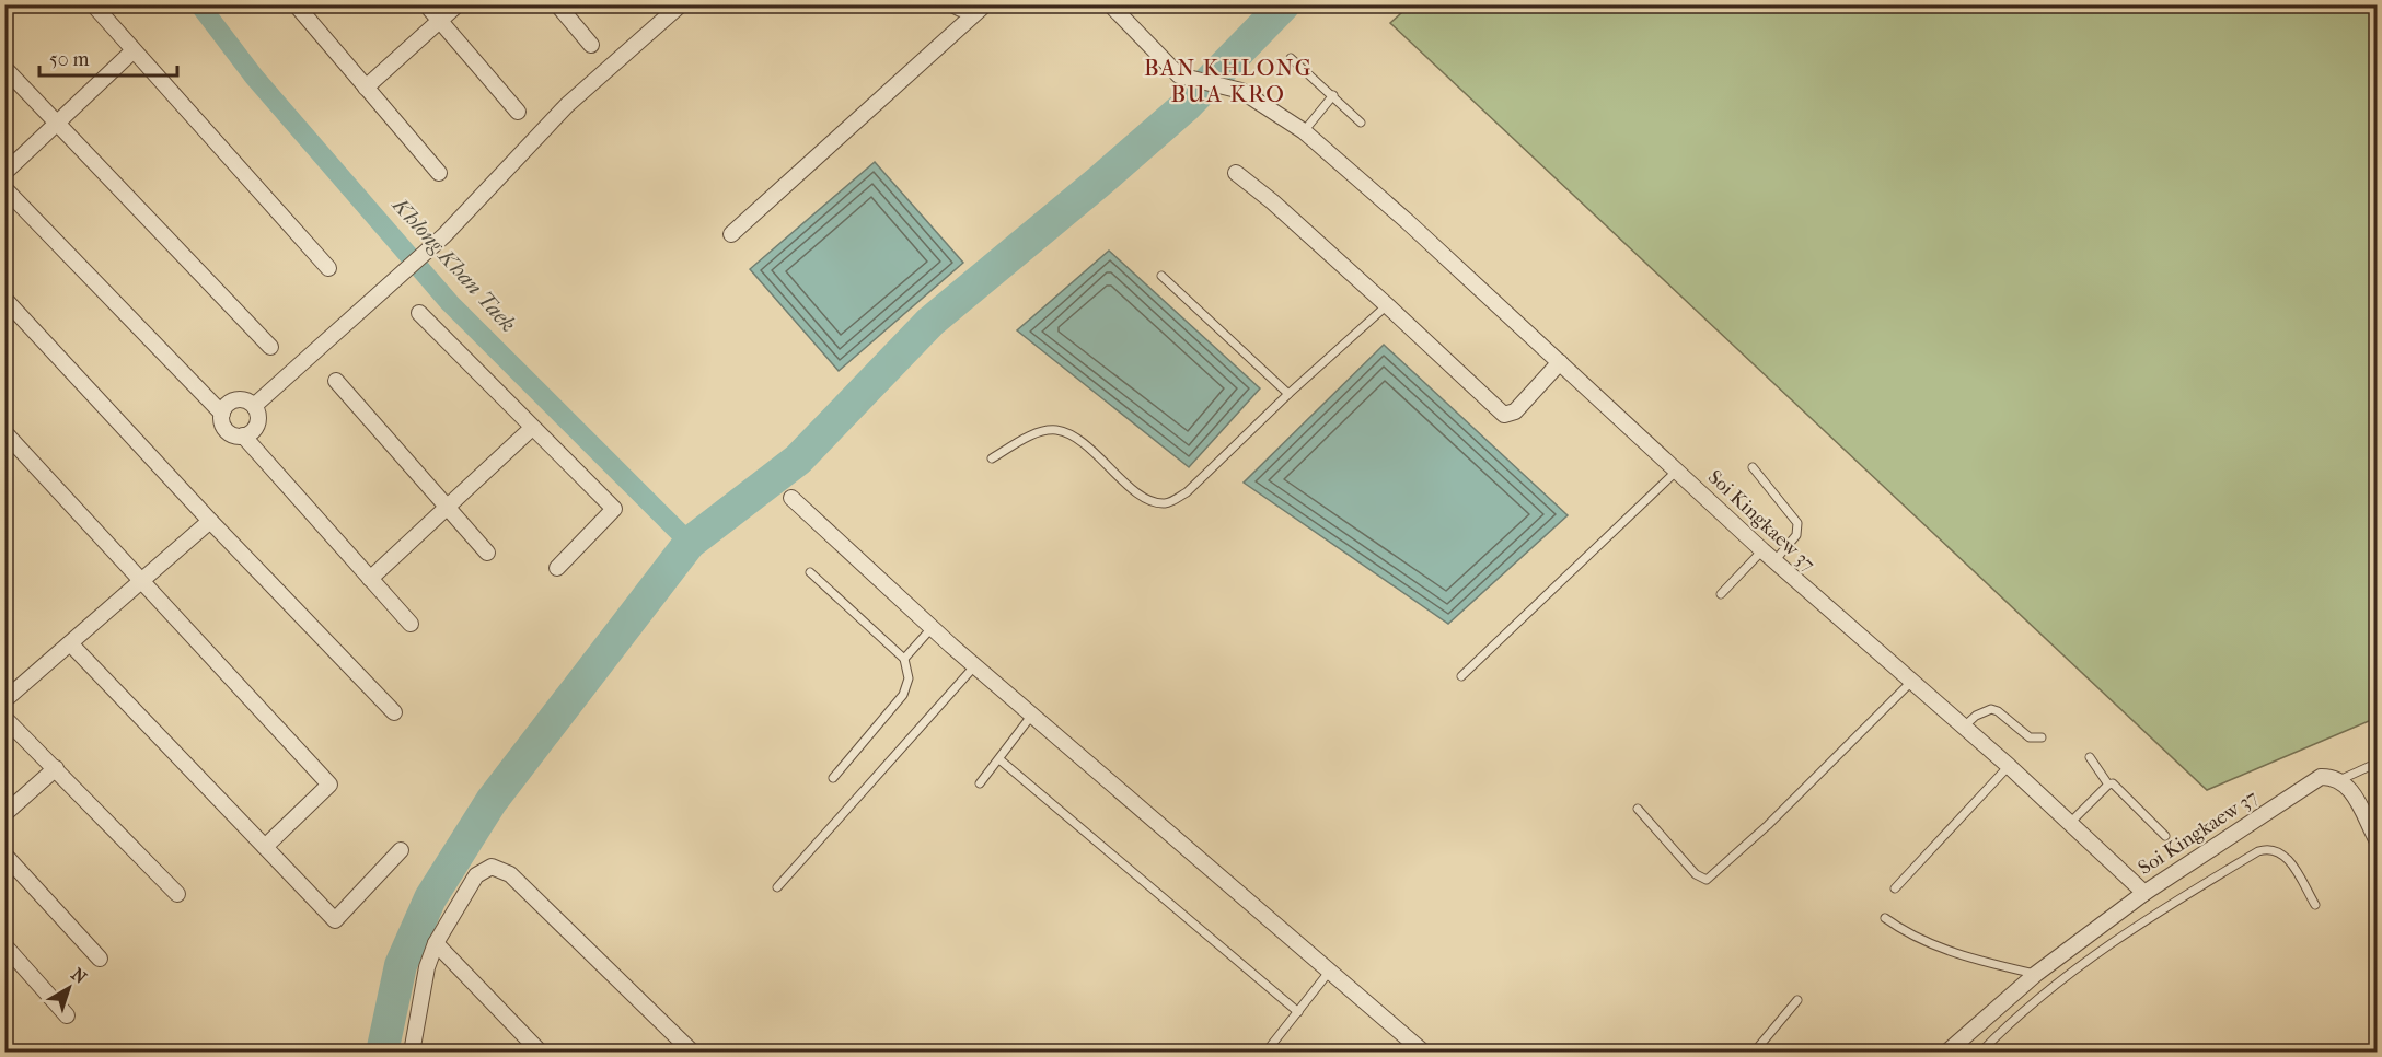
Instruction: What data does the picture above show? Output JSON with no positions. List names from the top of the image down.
{
  "streets": {
    "street": ["Soi Kingkaew 37"]
  },
  "districts": ["BAN KHLONG BUA KRO"],
  "water": ["Khlong Khan Taek"],
  "scale_bar": "50 m",
  "north": "top right"
}
